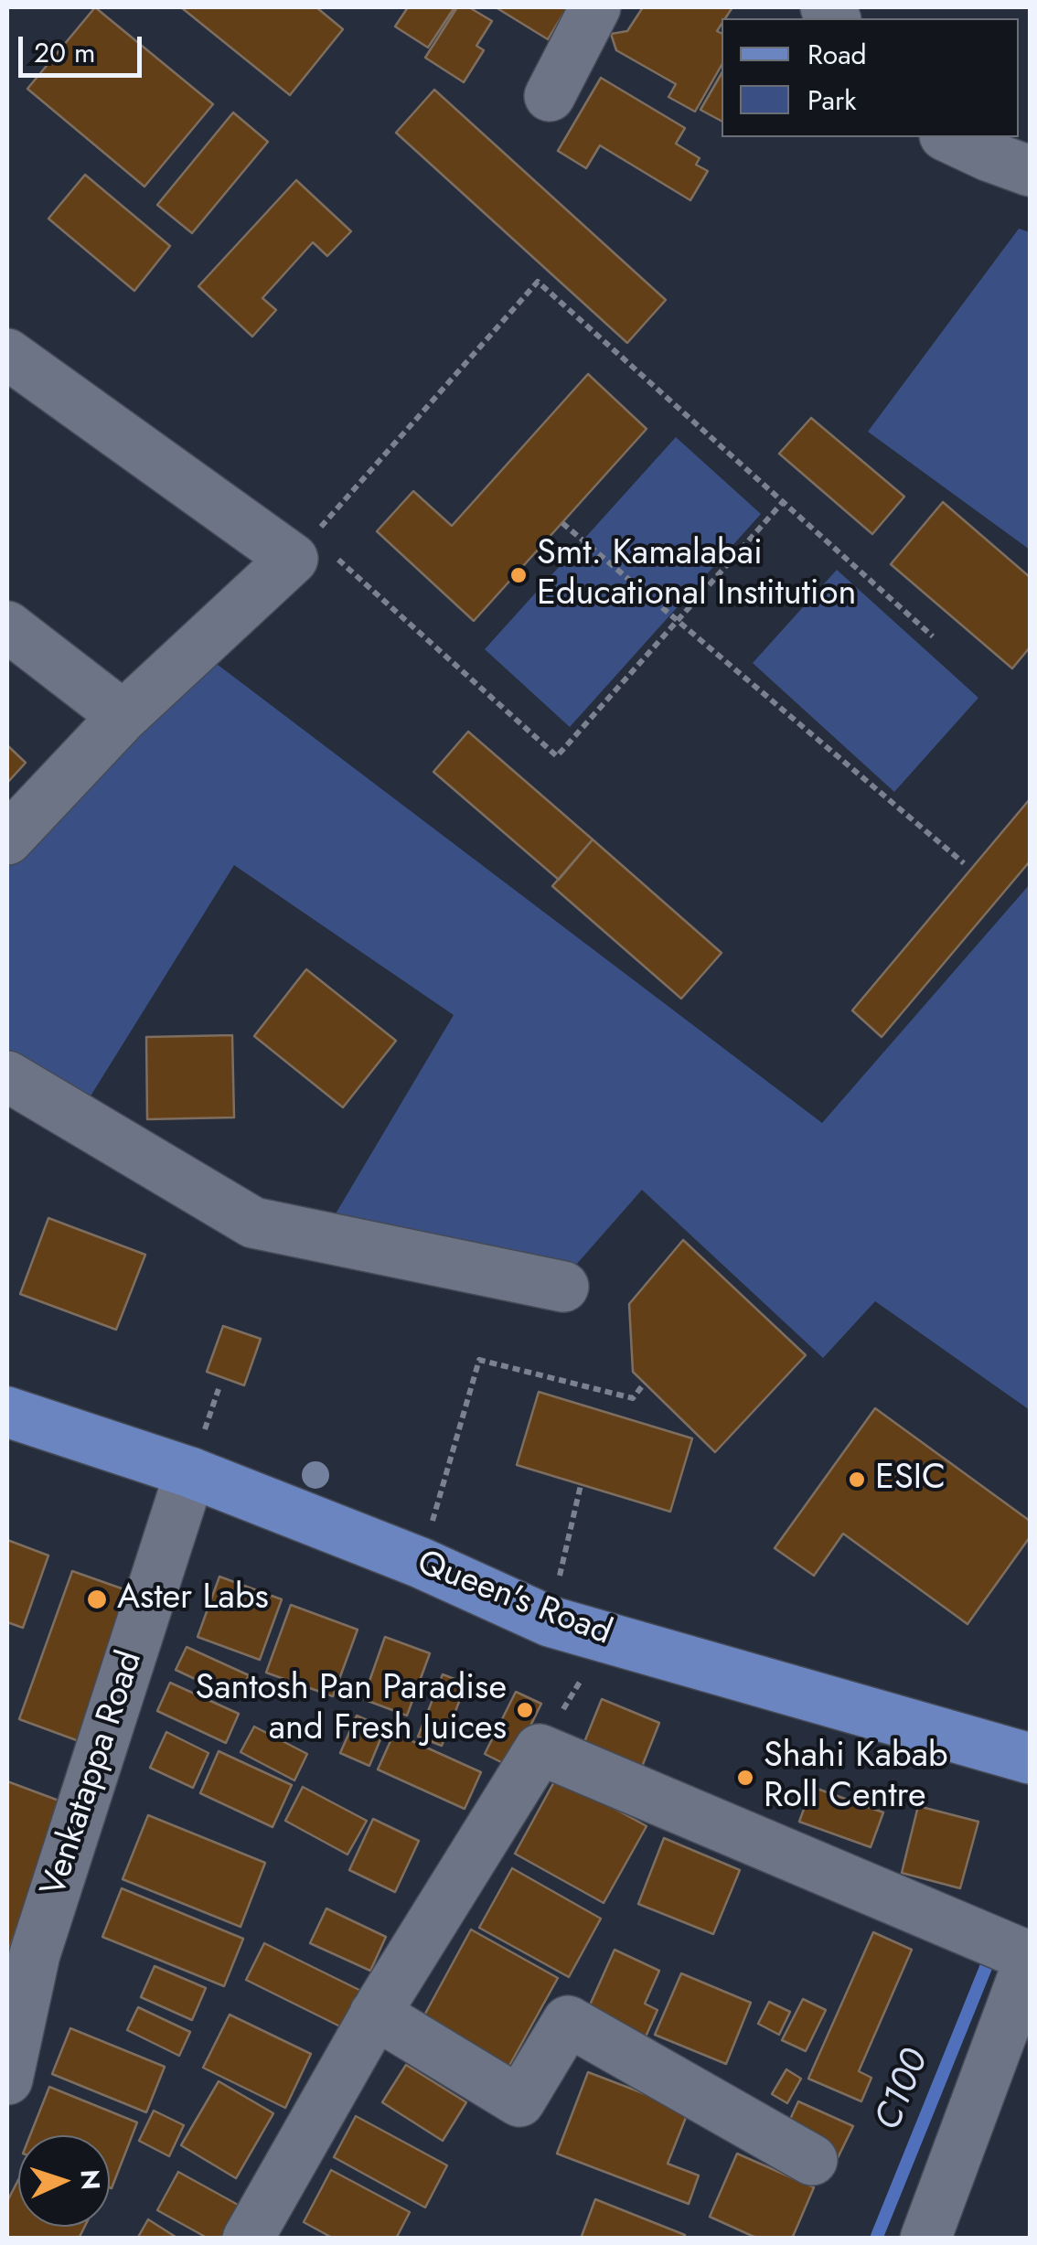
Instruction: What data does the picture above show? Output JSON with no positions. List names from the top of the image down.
{
  "streets": {
    "main road": ["Queen's Road"],
    "street": ["Venkatappa Road"]
  },
  "crossings": [
    ["Queen's Road", "Venkatappa Road"]
  ],
  "water": ["C100"],
  "places": [
    "Smt. Kamalabai Educational Institution",
    "ESIC",
    "Aster Labs",
    "Santosh Pan Paradise and Fresh Juices",
    "Shahi Kabab Roll Centre"
  ],
  "legend": ["Road", "Park"],
  "scale_bar": "20 m",
  "north": "right"
}
